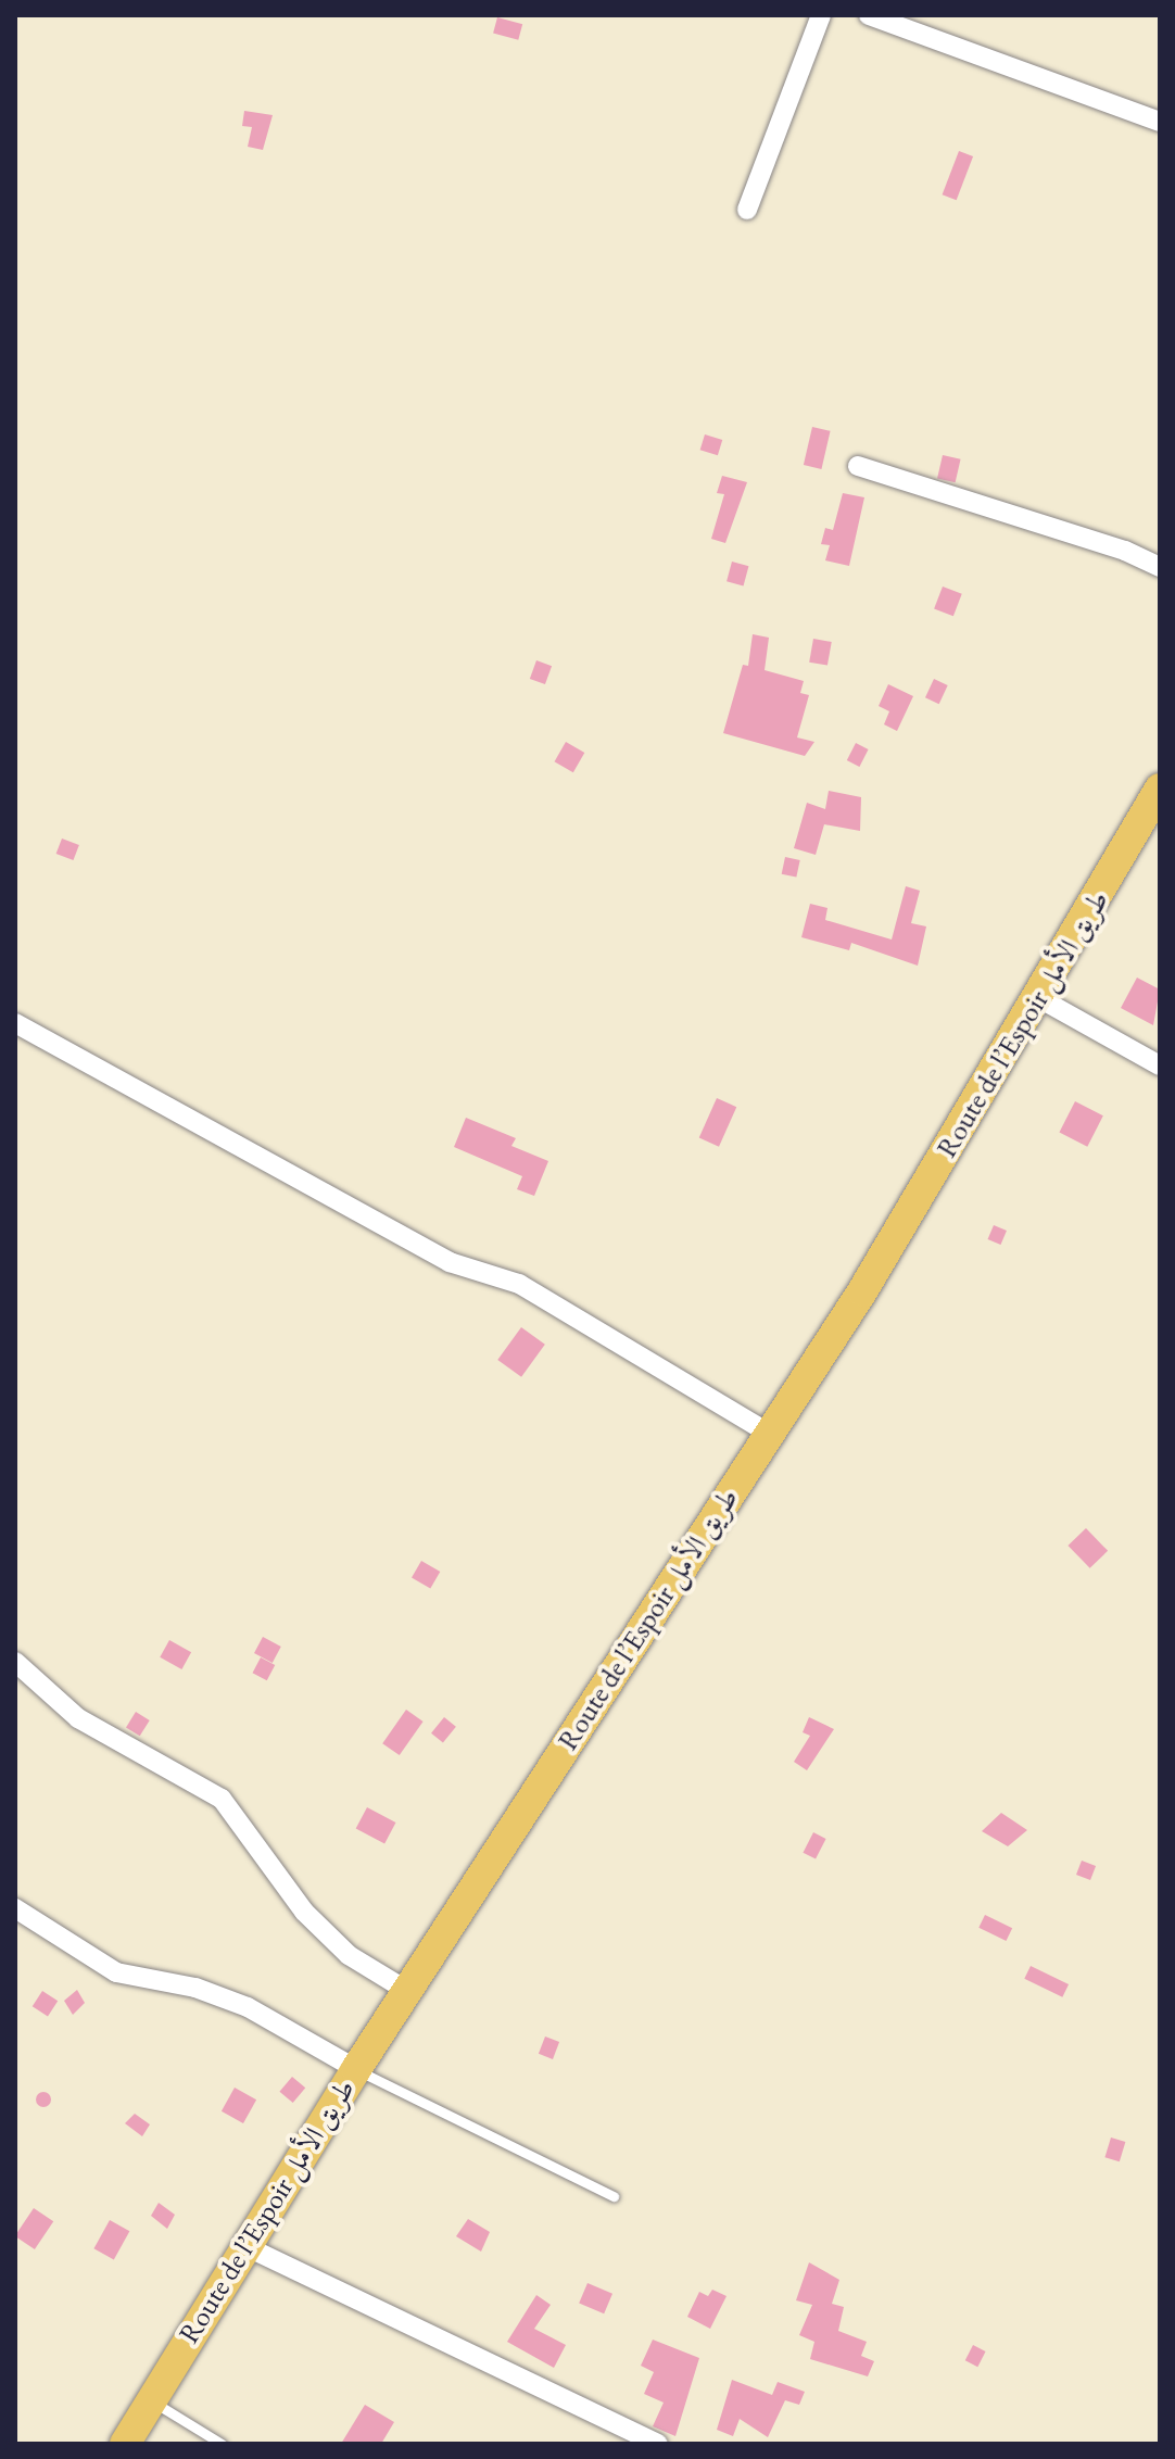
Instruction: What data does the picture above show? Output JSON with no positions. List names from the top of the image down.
{
  "streets": {
    "highway": ["Route de l’Espoir طريق الأمل"]
  }
}
